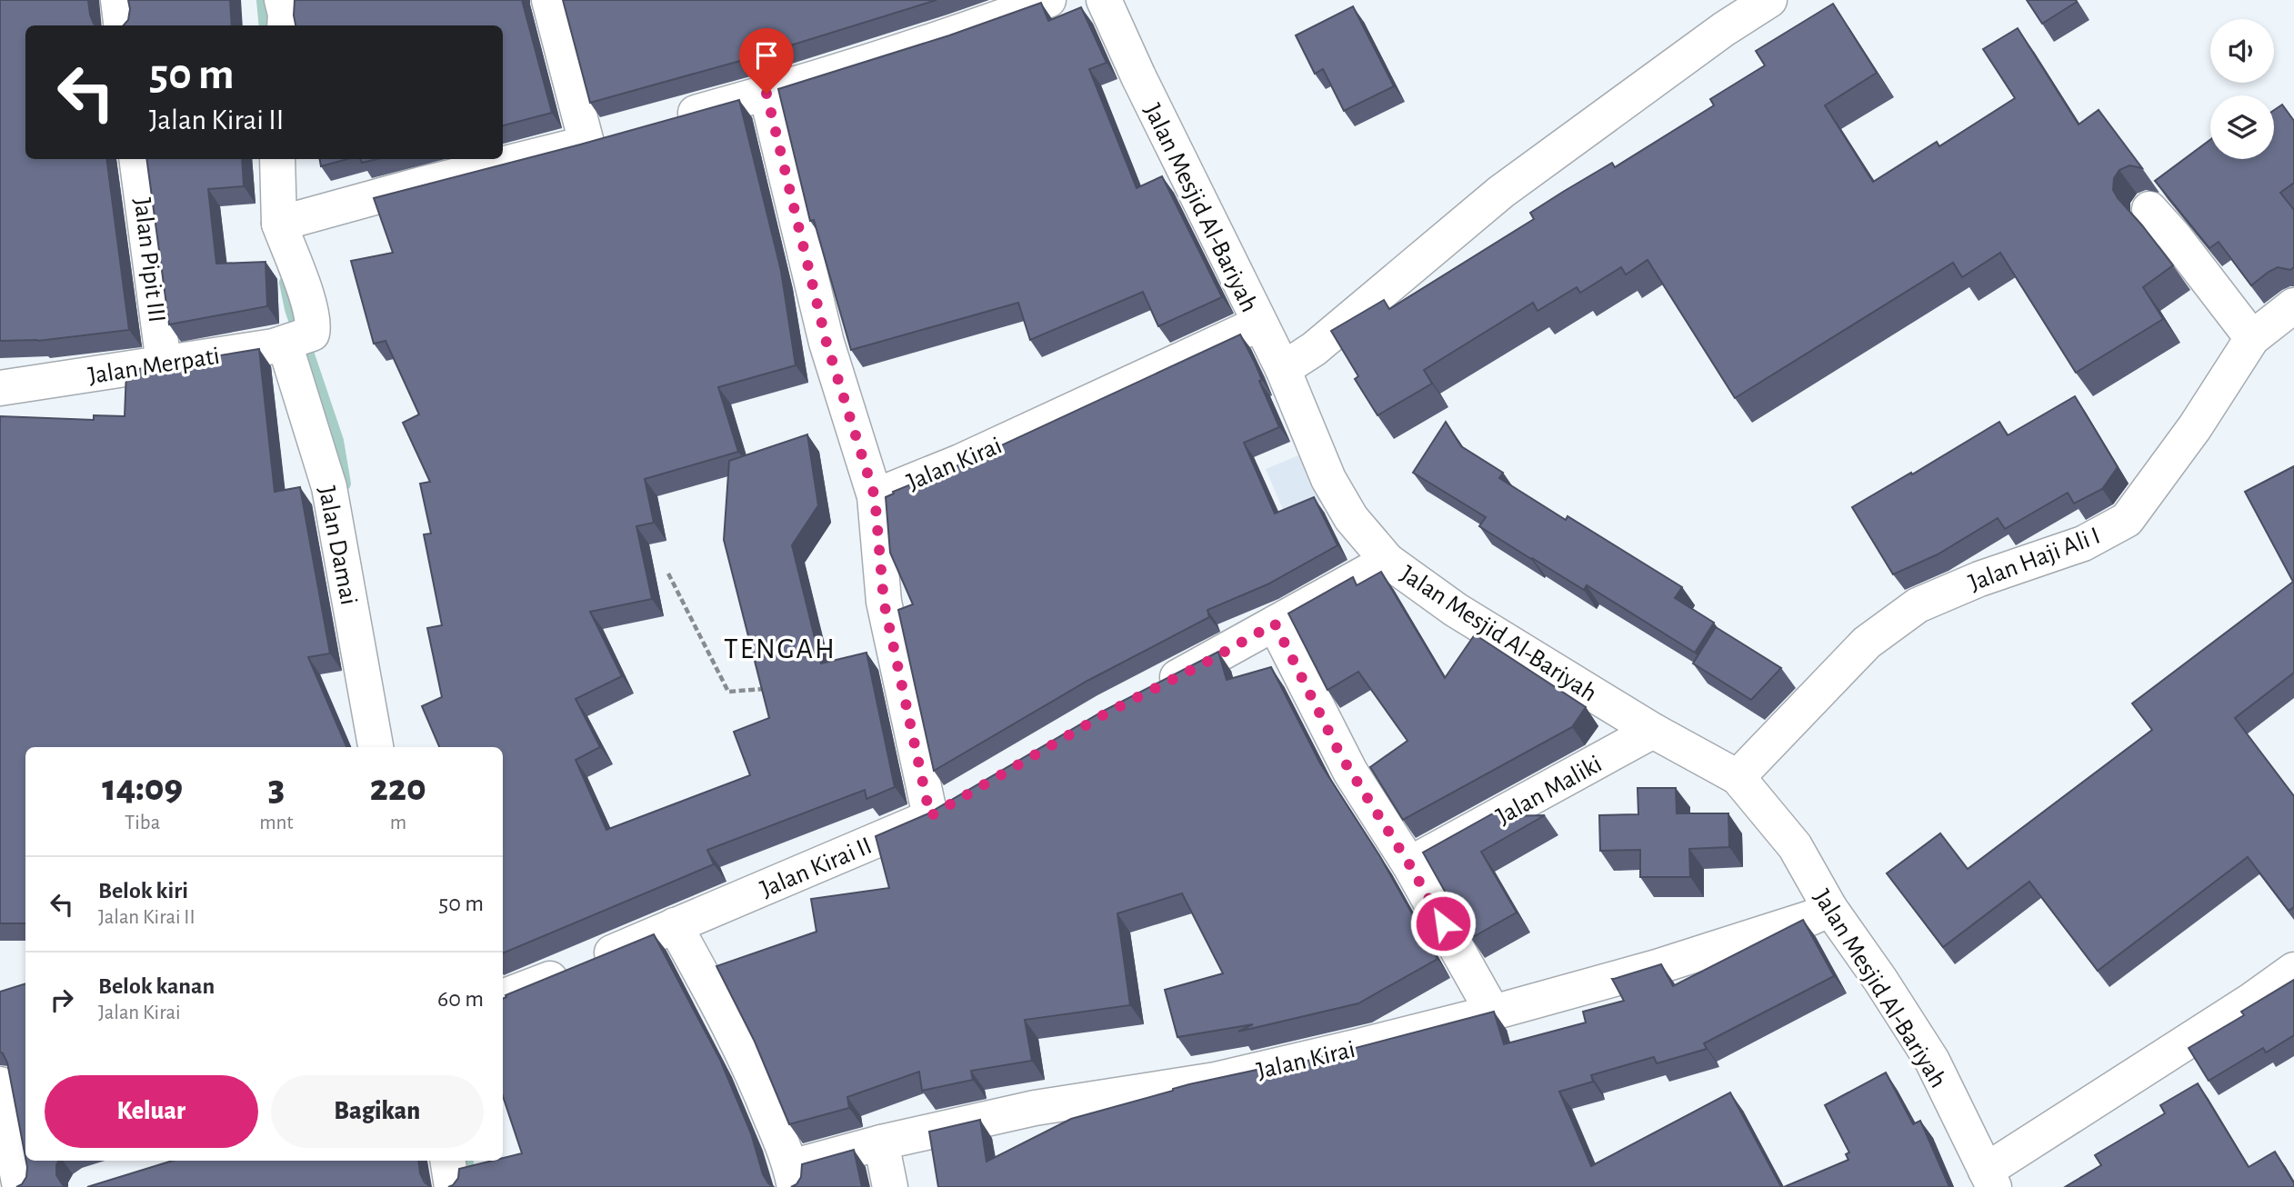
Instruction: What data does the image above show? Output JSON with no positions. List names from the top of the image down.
{
  "streets": {
    "street": [
      "Jalan Mesjid Al-Bariyah",
      "Jalan Pipit III",
      "Jalan Merpati",
      "Jalan Kirai",
      "Jalan Damai",
      "Jalan Haji Ali I",
      "Jalan Maliki",
      "Jalan Kirai II"
    ]
  },
  "crossings": [
    ["Jalan Mesjid Al-Bariyah", "Jalan Kirai"],
    ["Jalan Mesjid Al-Bariyah", "Jalan Haji Ali I"],
    ["Jalan Mesjid Al-Bariyah", "Jalan Maliki"],
    ["Jalan Pipit III", "Jalan Merpati"],
    ["Jalan Merpati", "Jalan Damai"],
    ["Jalan Kirai", "Jalan Kirai II"]
  ],
  "districts": ["TENGAH"],
  "page": {
    "turn": ["50 m", "Jalan Kirai II"],
    "eta": [
      "14:09",
      "Tiba",
      "3",
      "mnt",
      "220",
      "m"
    ],
    "list": [
      {
        "name": "Belok kiri",
        "note": "Jalan Kirai II",
        "value": "50 m"
      },
      {
        "name": "Belok kanan",
        "note": "Jalan Kirai",
        "value": "60 m"
      }
    ],
    "buttons": ["Keluar", "Bagikan"]
  }
}
